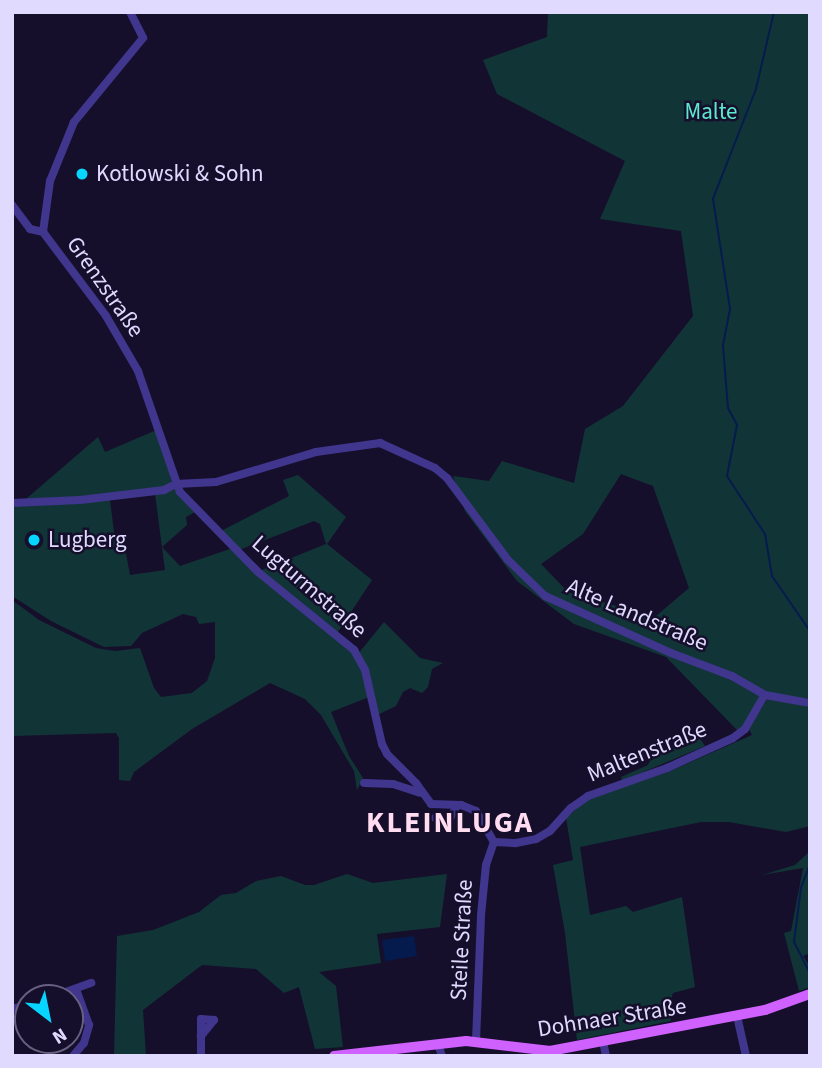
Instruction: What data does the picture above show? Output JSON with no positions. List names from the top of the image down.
{
  "streets": {
    "main road": ["Dohnaer Straße"],
    "street": [
      "Grenzstraße",
      "Lugturmstraße",
      "Alte Landstraße",
      "Maltenstraße",
      "Steile Straße"
    ]
  },
  "crossings": [
    ["Grenzstraße", "Lugturmstraße"],
    ["Grenzstraße", "Alte Landstraße"],
    ["Lugturmstraße", "Alte Landstraße"],
    ["Alte Landstraße", "Maltenstraße"],
    ["Maltenstraße", "Steile Straße"],
    ["Steile Straße", "Dohnaer Straße"]
  ],
  "districts": ["KLEINLUGA"],
  "parks": ["Malte"],
  "places": ["Kotlowski & Sohn", "Lugberg"],
  "north": "bottom right"
}
